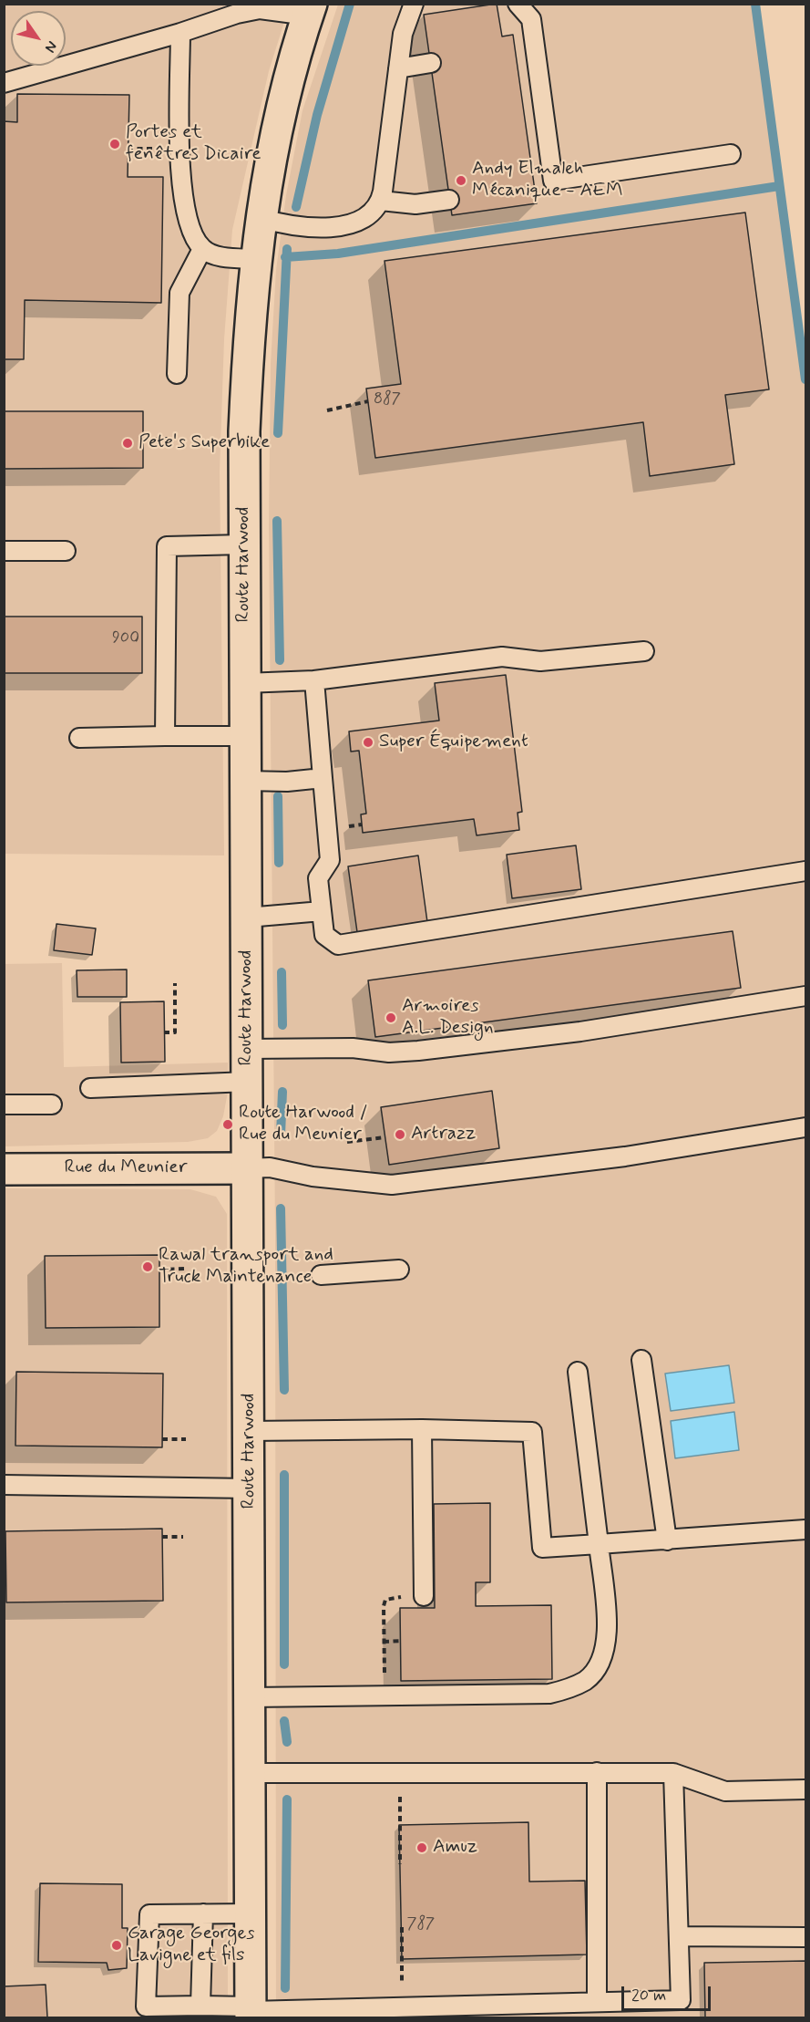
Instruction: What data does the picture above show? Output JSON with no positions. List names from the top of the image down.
{
  "streets": {
    "main road": ["Route Harwood", "Rue du Meunier"]
  },
  "crossings": [
    ["Route Harwood", "Rue du Meunier"]
  ],
  "places": [
    "Portes et fenêtres Dicaire",
    "Andy Elmaleh Mécanique - AEM",
    "Pete's Superbike",
    "Super Équipement",
    "Armoires A.L. Design",
    "Route Harwood / Rue du Meunier",
    "Artrazz",
    "Rawal transport and Truck Maintenance",
    "Amuz",
    "Garage Georges Lavigne et fils"
  ],
  "house_numbers": ["887", "900", "787"],
  "scale_bar": "20 m",
  "north": "bottom right"
}
